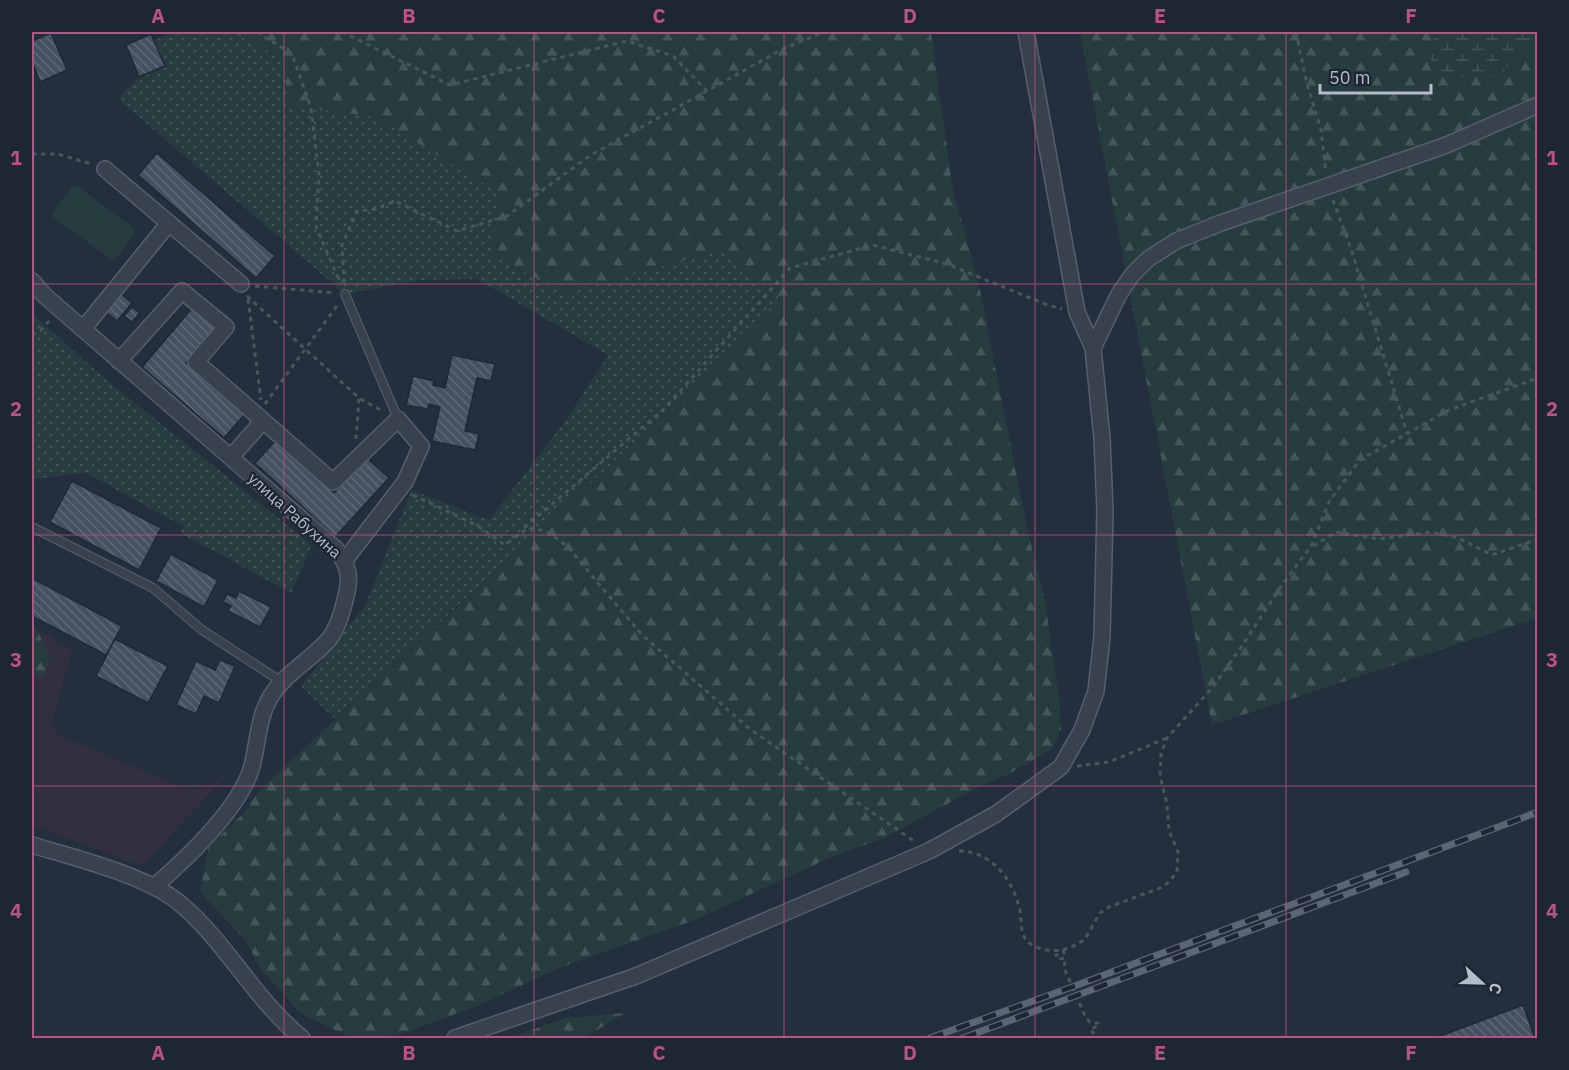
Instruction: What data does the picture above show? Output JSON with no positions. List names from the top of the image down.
{
  "streets": {
    "street": ["улица Рабухина"]
  },
  "scale_bar": "50 m",
  "north": "right",
  "grid": {
    "columns": [
      "A",
      "B",
      "C",
      "D",
      "E",
      "F"
    ],
    "rows": [
      "1",
      "2",
      "3",
      "4"
    ]
  }
}
